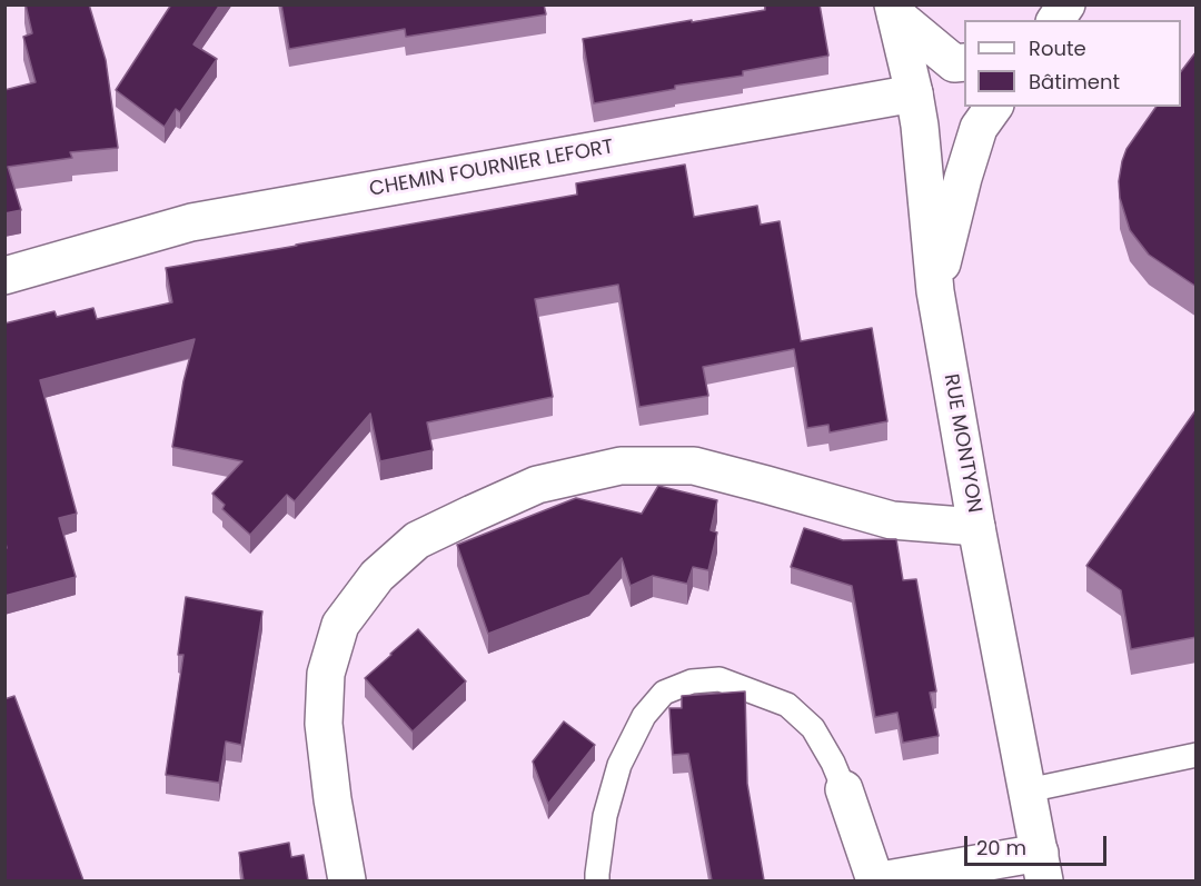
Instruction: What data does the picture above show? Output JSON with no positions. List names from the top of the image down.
{
  "streets": {
    "street": ["CHEMIN FOURNIER LEFORT", "RUE MONTYON"]
  },
  "crossings": [
    ["CHEMIN FOURNIER LEFORT", "RUE MONTYON"]
  ],
  "legend": ["Route", "Bâtiment"],
  "scale_bar": "20 m"
}
